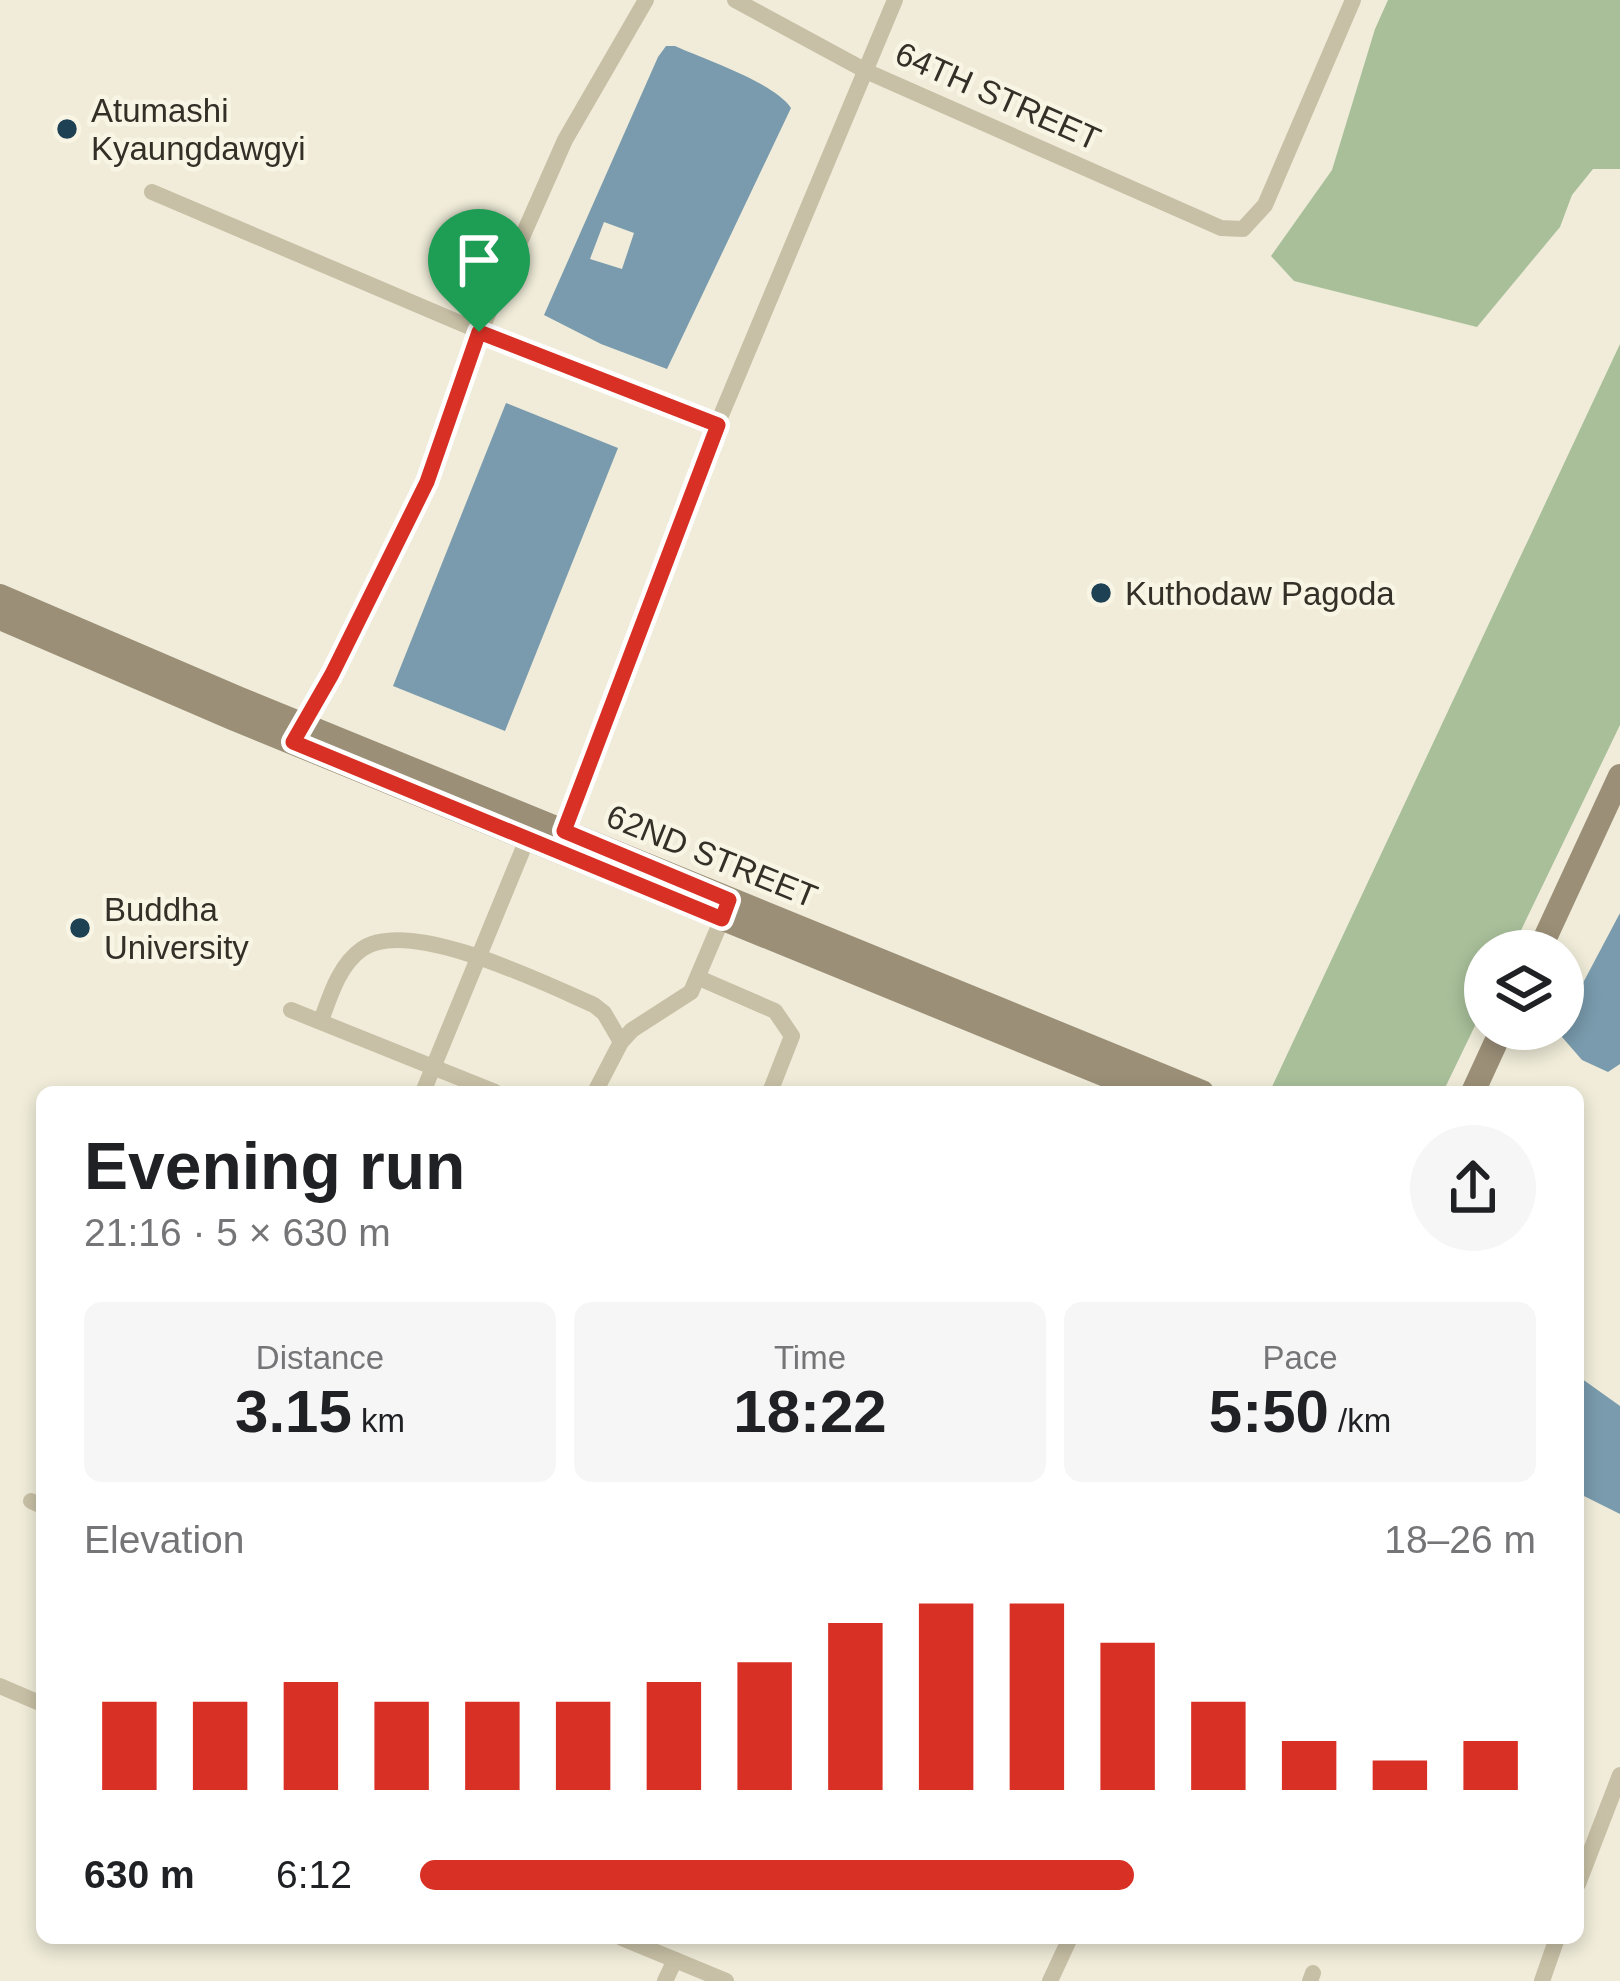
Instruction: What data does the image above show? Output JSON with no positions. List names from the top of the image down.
{
  "streets": {
    "main road": ["62ND STREET"],
    "street": ["64TH STREET"]
  },
  "places": ["Atumashi Kyaungdawgyi", "Kuthodaw Pagoda", "Buddha University"],
  "page": {
    "heading": ["Evening run", "21:16 · 5 × 630 m"],
    "stats": [
      ["Distance", "3.15 km"],
      ["Time", "18:22"],
      ["Pace", "5:50 /km"]
    ],
    "chart": ["Elevation", "18–26 m"],
    "list": [
      {
        "name": "630 m",
        "note": "6:12"
      }
    ]
  }
}
